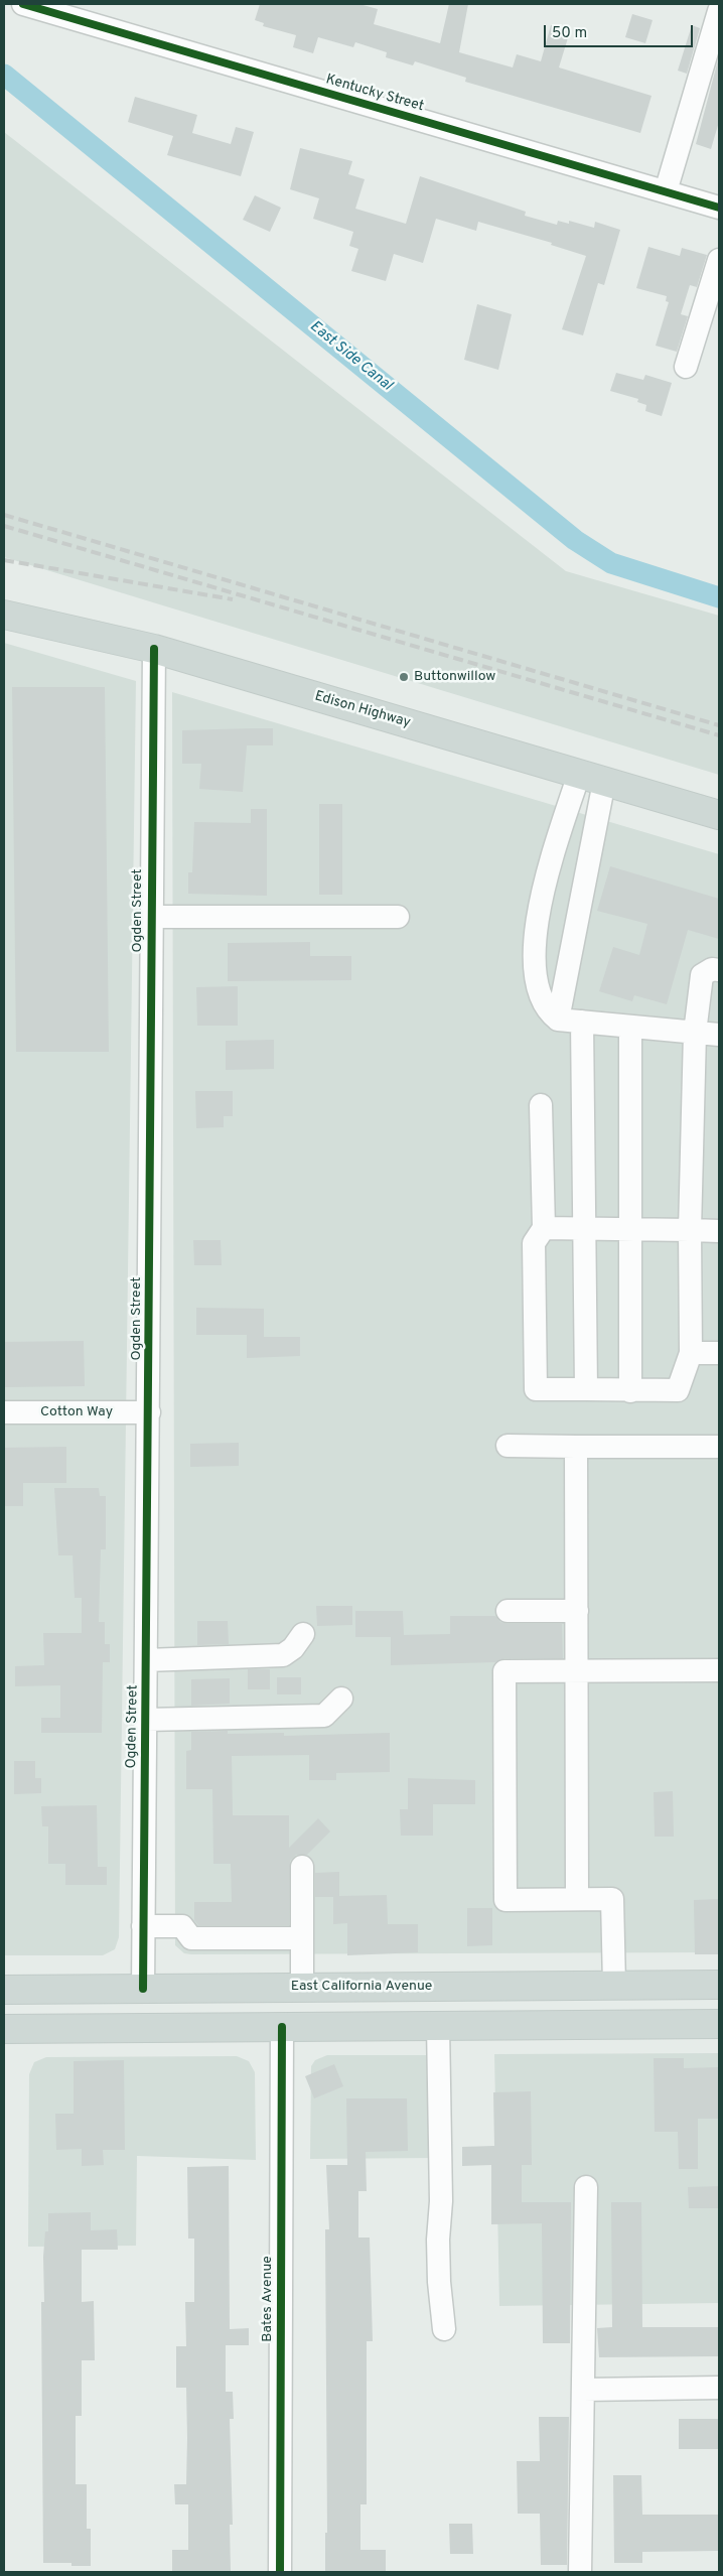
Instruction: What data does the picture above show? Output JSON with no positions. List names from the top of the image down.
{
  "streets": {
    "main road": ["Edison Highway", "East California Avenue"],
    "street": [
      "Kentucky Street",
      "Ogden Street",
      "Cotton Way",
      "Bates Avenue"
    ]
  },
  "crossings": [
    ["Edison Highway", "Ogden Street"],
    ["Ogden Street", "Cotton Way"],
    ["Ogden Street", "East California Avenue"]
  ],
  "water": ["East Side Canal"],
  "places": ["Buttonwillow"],
  "scale_bar": "50 m"
}
